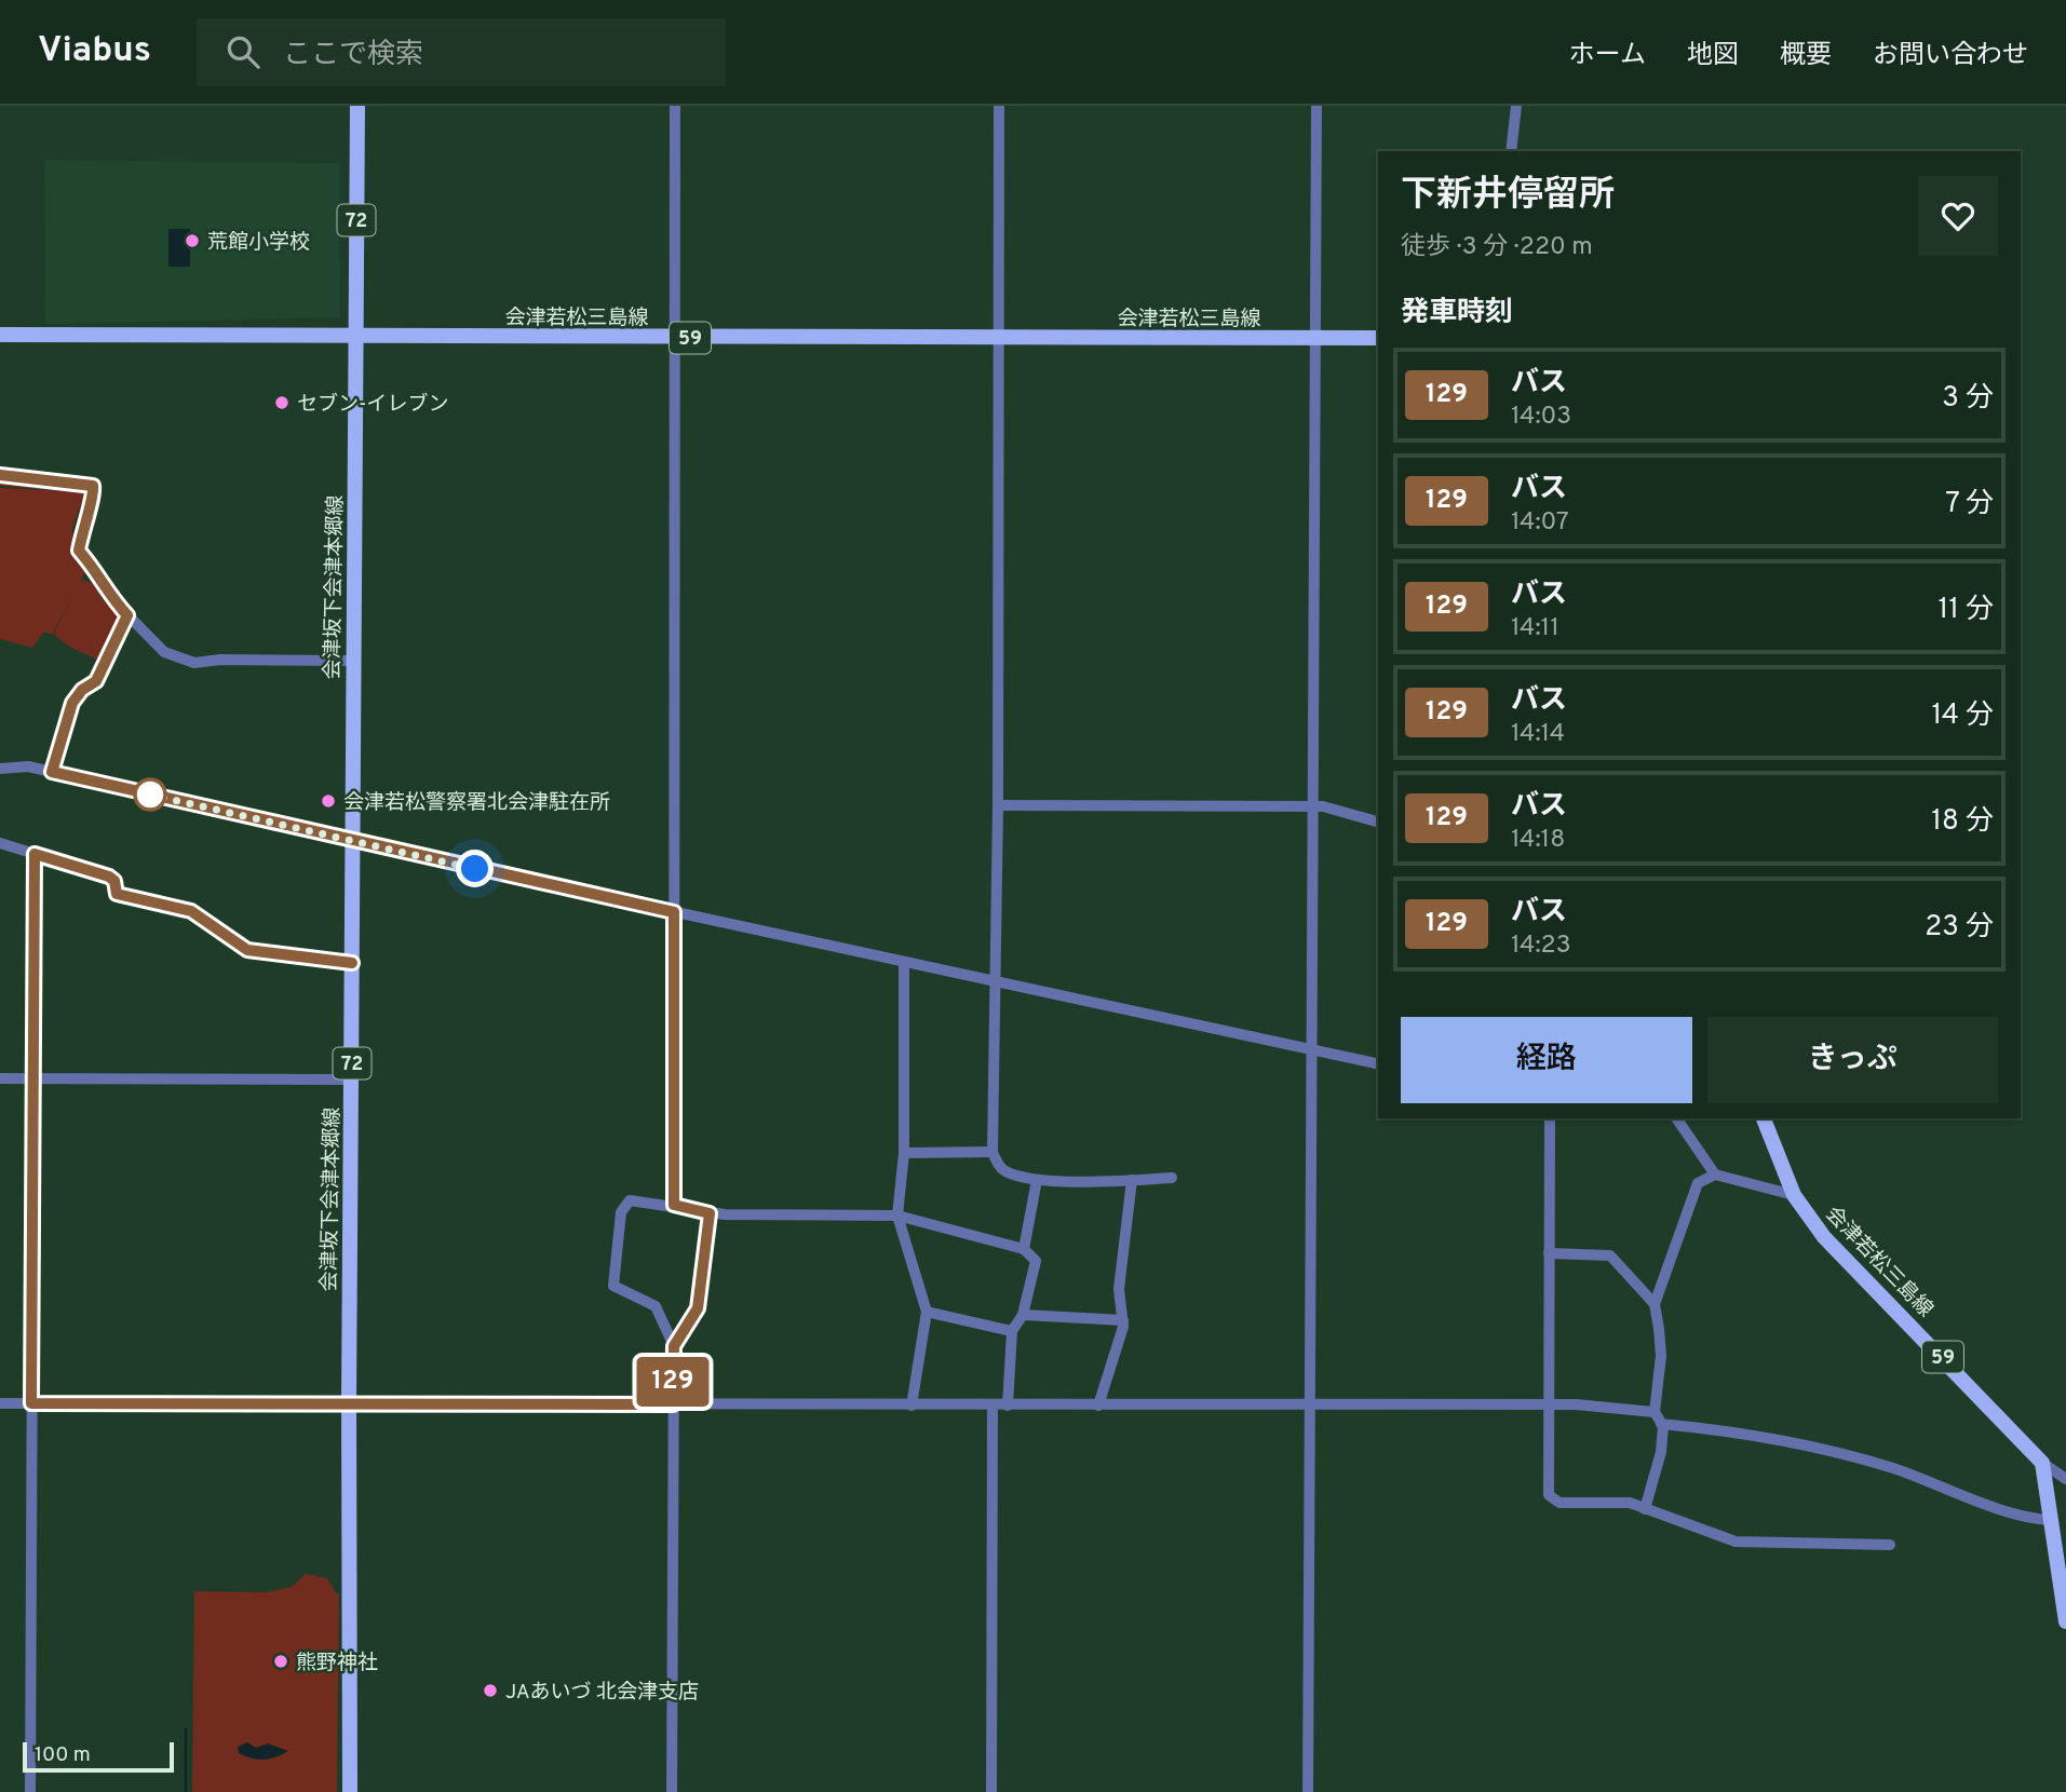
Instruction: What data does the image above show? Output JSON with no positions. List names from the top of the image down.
{
  "streets": {
    "main road": [
      "72",
      "会津若松三島線",
      "59",
      "会津坂下会津本郷線"
    ]
  },
  "crossings": [
    ["72", "会津若松三島線"],
    ["72", "会津坂下会津本郷線"],
    ["会津若松三島線", "会津坂下会津本郷線"]
  ],
  "places": [
    "荒館小学校",
    "セブン-イレブン",
    "会津若松警察署北会津駐在所",
    "熊野神社",
    "JAあいづ 北会津支店"
  ],
  "lines": ["bus line 129"],
  "scale_bar": "100 m",
  "page": {
    "header": "Viabus",
    "search": "ここで検索",
    "nav": [
      "ホーム",
      "地図",
      "概要",
      "お問い合わせ"
    ],
    "on_map": "129",
    "heading": [
      ["下新井停留所", "徒歩 · 3 分 · 220 m"],
      "発車時刻"
    ],
    "list": [
      {
        "mark": "129",
        "name": "バス",
        "note": "14:03",
        "value": "3 分"
      },
      {
        "mark": "129",
        "name": "バス",
        "note": "14:07",
        "value": "7 分"
      },
      {
        "mark": "129",
        "name": "バス",
        "note": "14:11",
        "value": "11 分"
      },
      {
        "mark": "129",
        "name": "バス",
        "note": "14:14",
        "value": "14 分"
      },
      {
        "mark": "129",
        "name": "バス",
        "note": "14:18",
        "value": "18 分"
      },
      {
        "mark": "129",
        "name": "バス",
        "note": "14:23",
        "value": "23 分"
      }
    ],
    "buttons": ["経路", "きっぷ"],
    "scale": "100 m"
  }
}
